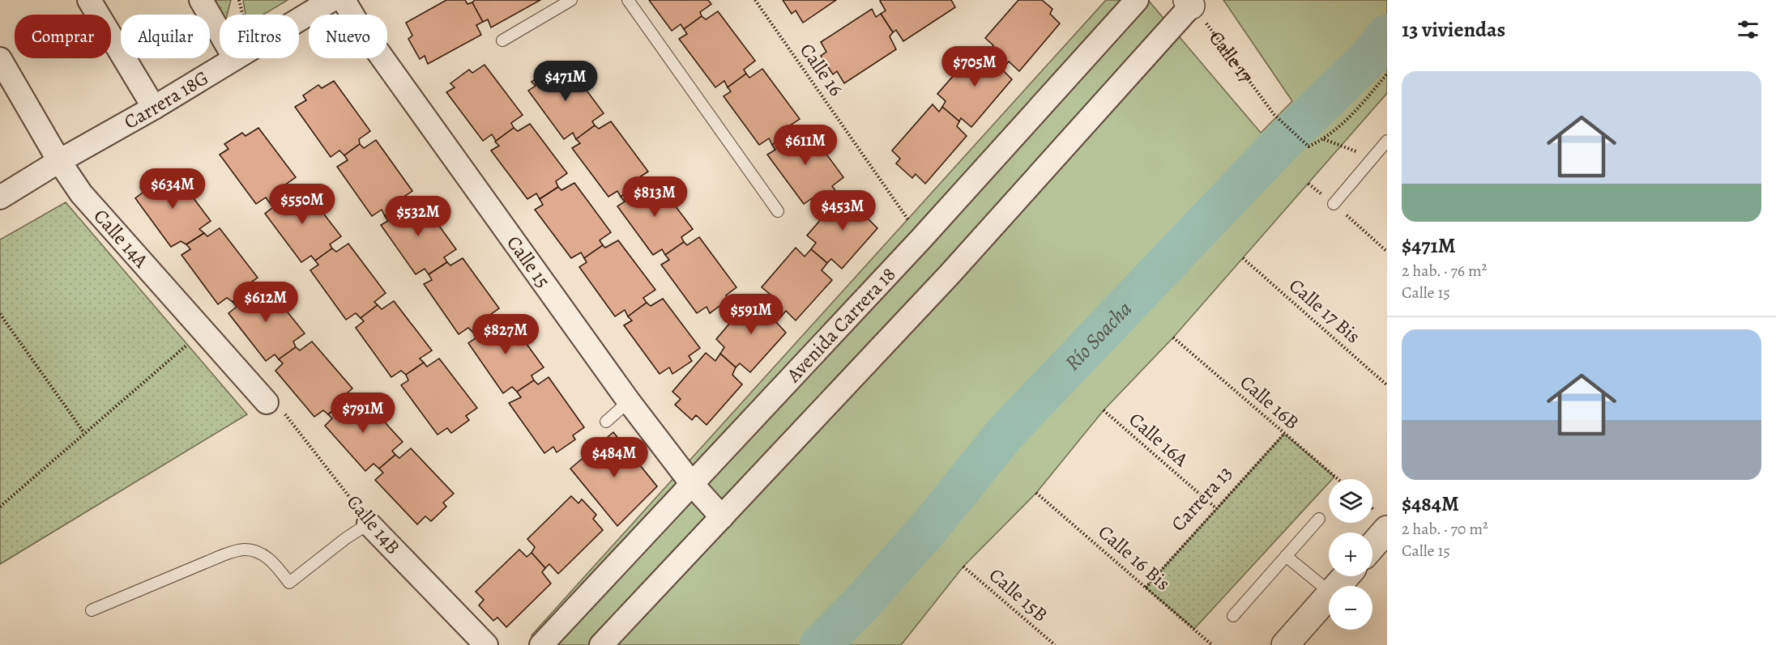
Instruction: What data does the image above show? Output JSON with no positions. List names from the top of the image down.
{
  "streets": {
    "street": [
      "Carrera 18G",
      "Calle 14A",
      "Calle 15",
      "Avenida Carrera 18",
      "Calle 14B"
    ],
    "path": [
      "Calle 17",
      "Calle 16",
      "Calle 17 Bis",
      "Calle 16B",
      "Calle 16A",
      "Carrera 13",
      "Calle 16 Bis",
      "Calle 15B"
    ]
  },
  "crossings": [
    ["Calle 16", "Avenida Carrera 18"],
    ["Carrera 18G", "Calle 14A"],
    ["Calle 14A", "Calle 14B"],
    ["Calle 15", "Avenida Carrera 18"],
    ["Calle 16B", "Carrera 13"],
    ["Calle 16A", "Carrera 13"],
    ["Carrera 13", "Calle 16 Bis"]
  ],
  "water": ["Río Soacha"],
  "page": {
    "heading": "13 viviendas",
    "chip": [
      "Comprar",
      "Alquilar",
      "Filtros",
      "Nuevo"
    ],
    "price": [
      "$705M",
      "$471M",
      "$611M",
      "$634M",
      "$813M",
      "$550M",
      "$453M",
      "$532M",
      "$612M",
      "$591M",
      "$827M",
      "$791M",
      "$484M"
    ],
    "list": [
      {
        "name": "$471M",
        "note": "2 hab. · 76 m² · Calle 15"
      },
      {
        "name": "$484M",
        "note": "2 hab. · 70 m² · Calle 15"
      }
    ],
    "map_buttons": ["+", "−"]
  }
}
